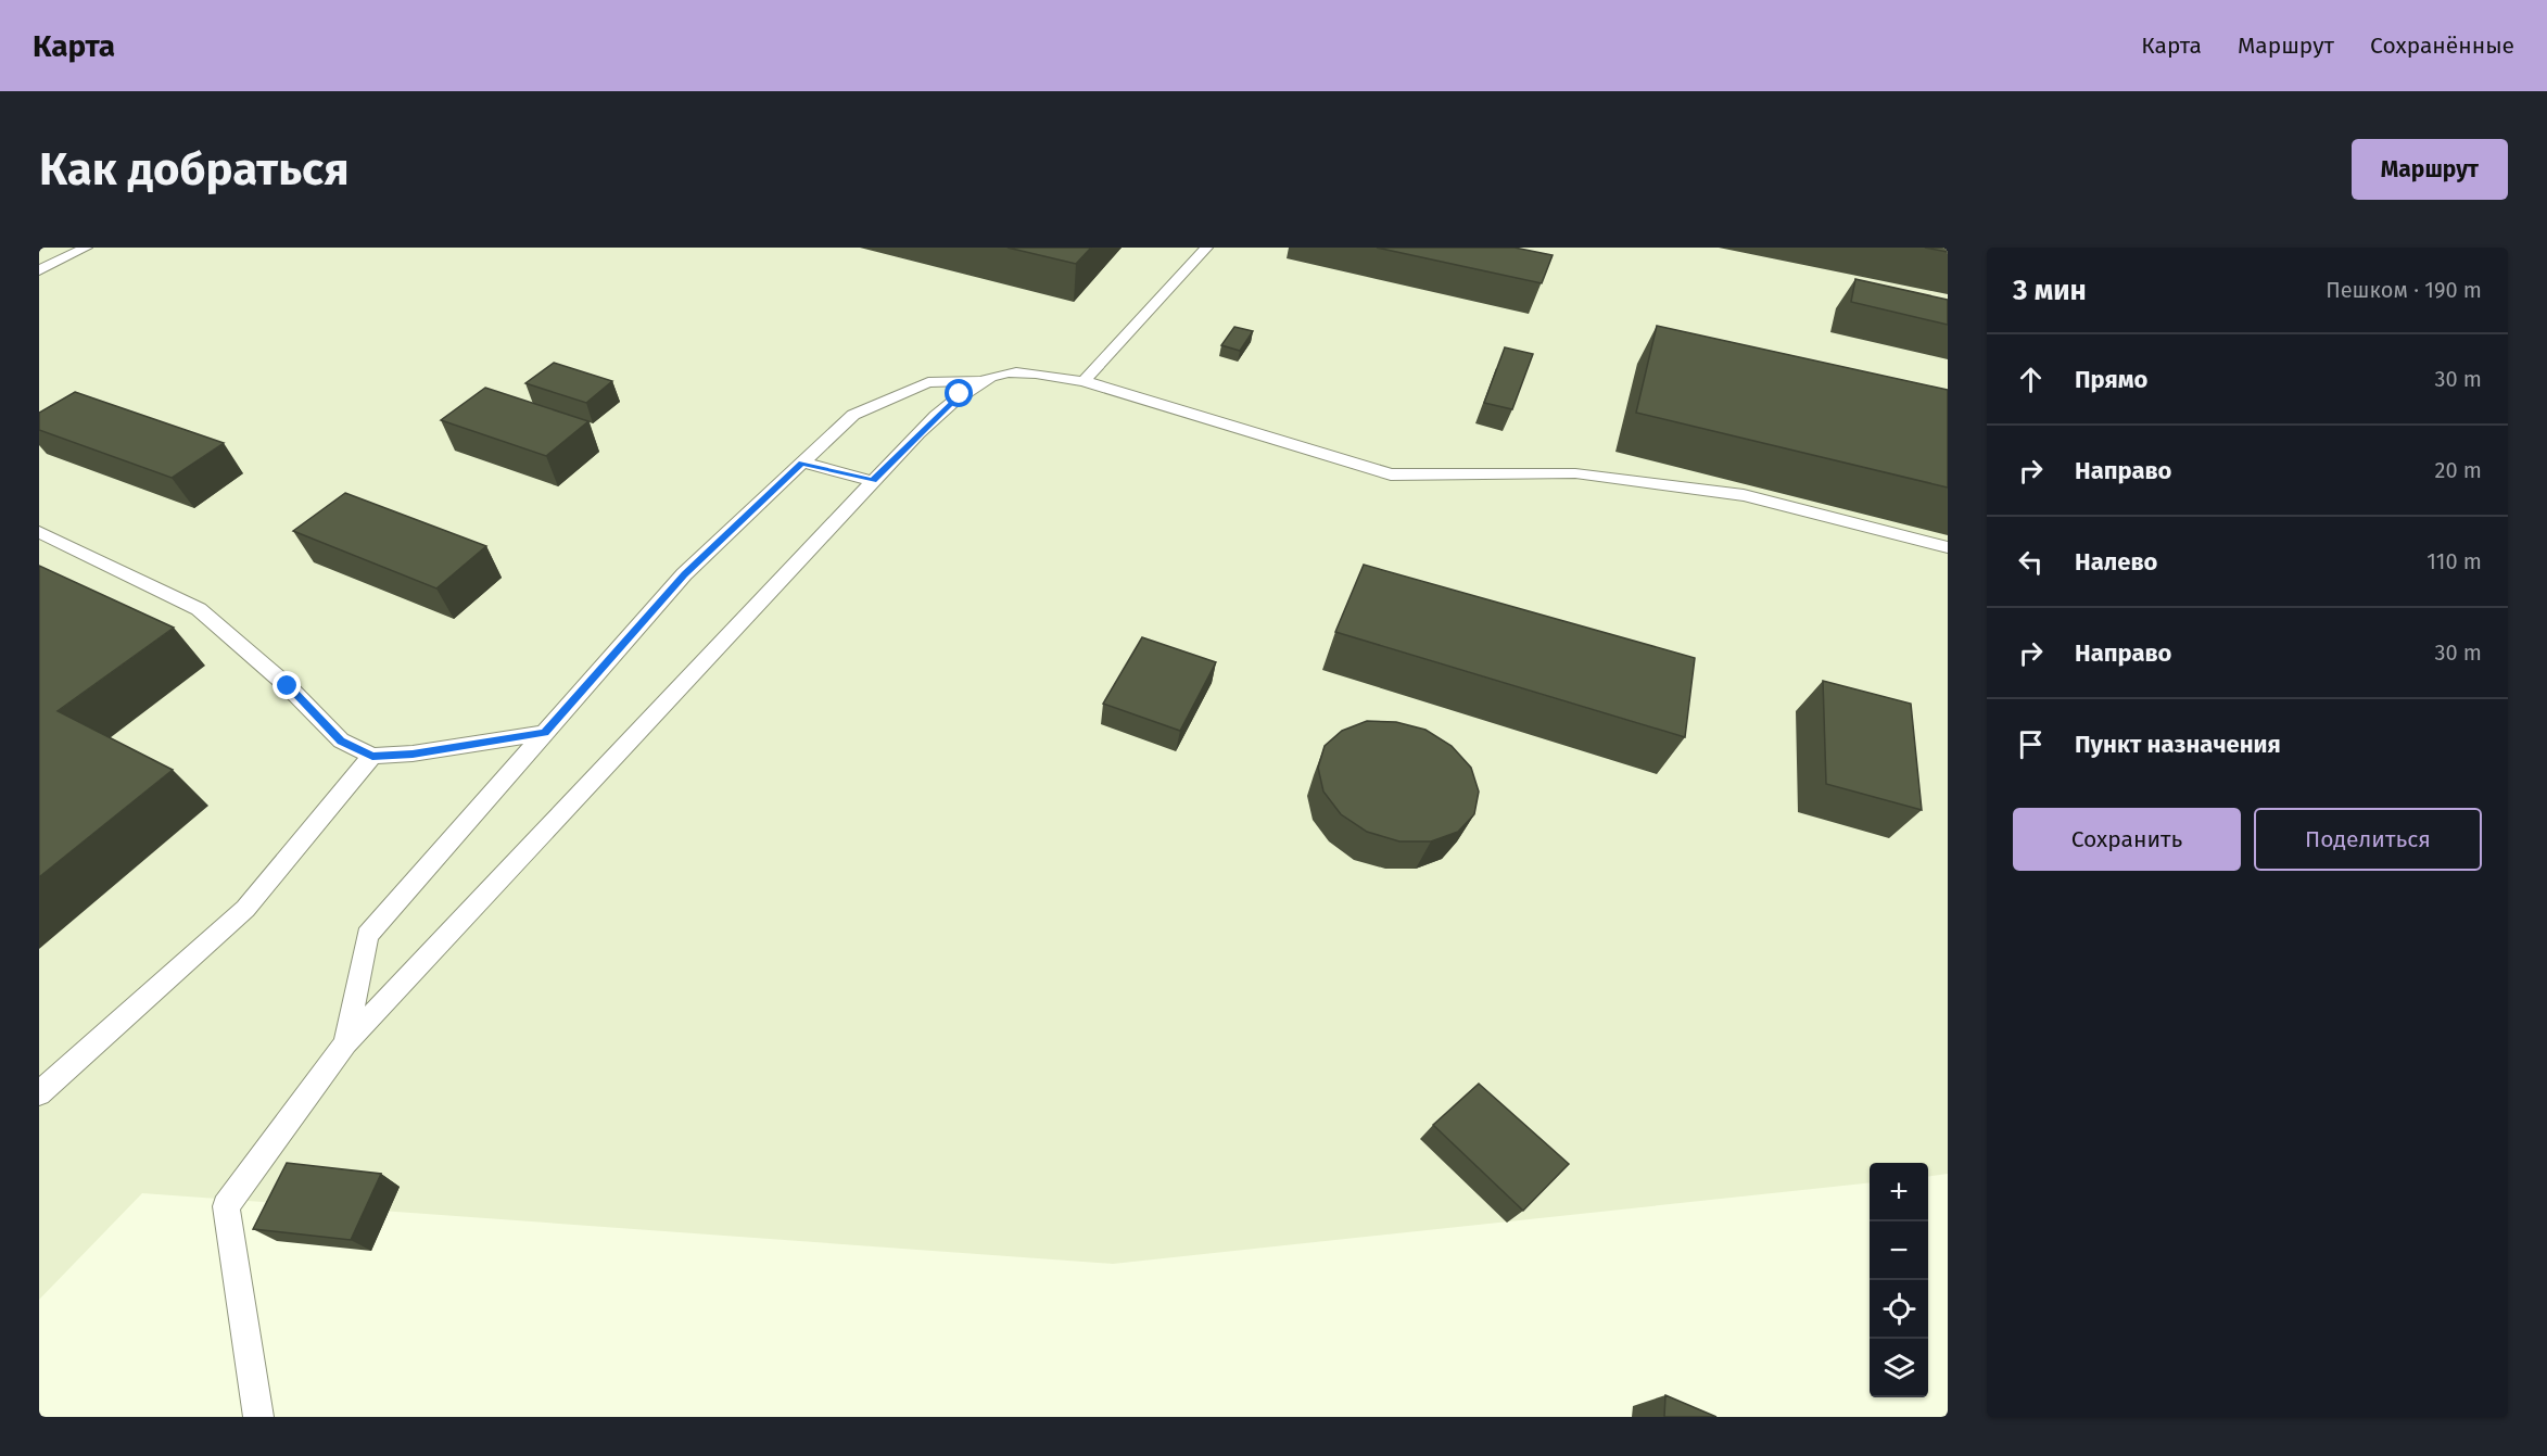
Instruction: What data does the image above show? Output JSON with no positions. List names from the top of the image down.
{
  "page": {
    "header": "Карта",
    "nav": ["Карта", "Маршрут", "Сохранённые"],
    "buttons": [
      "Маршрут",
      ["Сохранить", "Поделиться"]
    ],
    "title": "Как добраться",
    "heading": ["3 мин", "Пешком · 190 m"],
    "list": [
      ["Прямо", "30 m"],
      ["Направо", "20 m"],
      ["Налево", "110 m"],
      ["Направо", "30 m"],
      "Пункт назначения"
    ],
    "map_buttons": ["+", "−"]
  }
}
